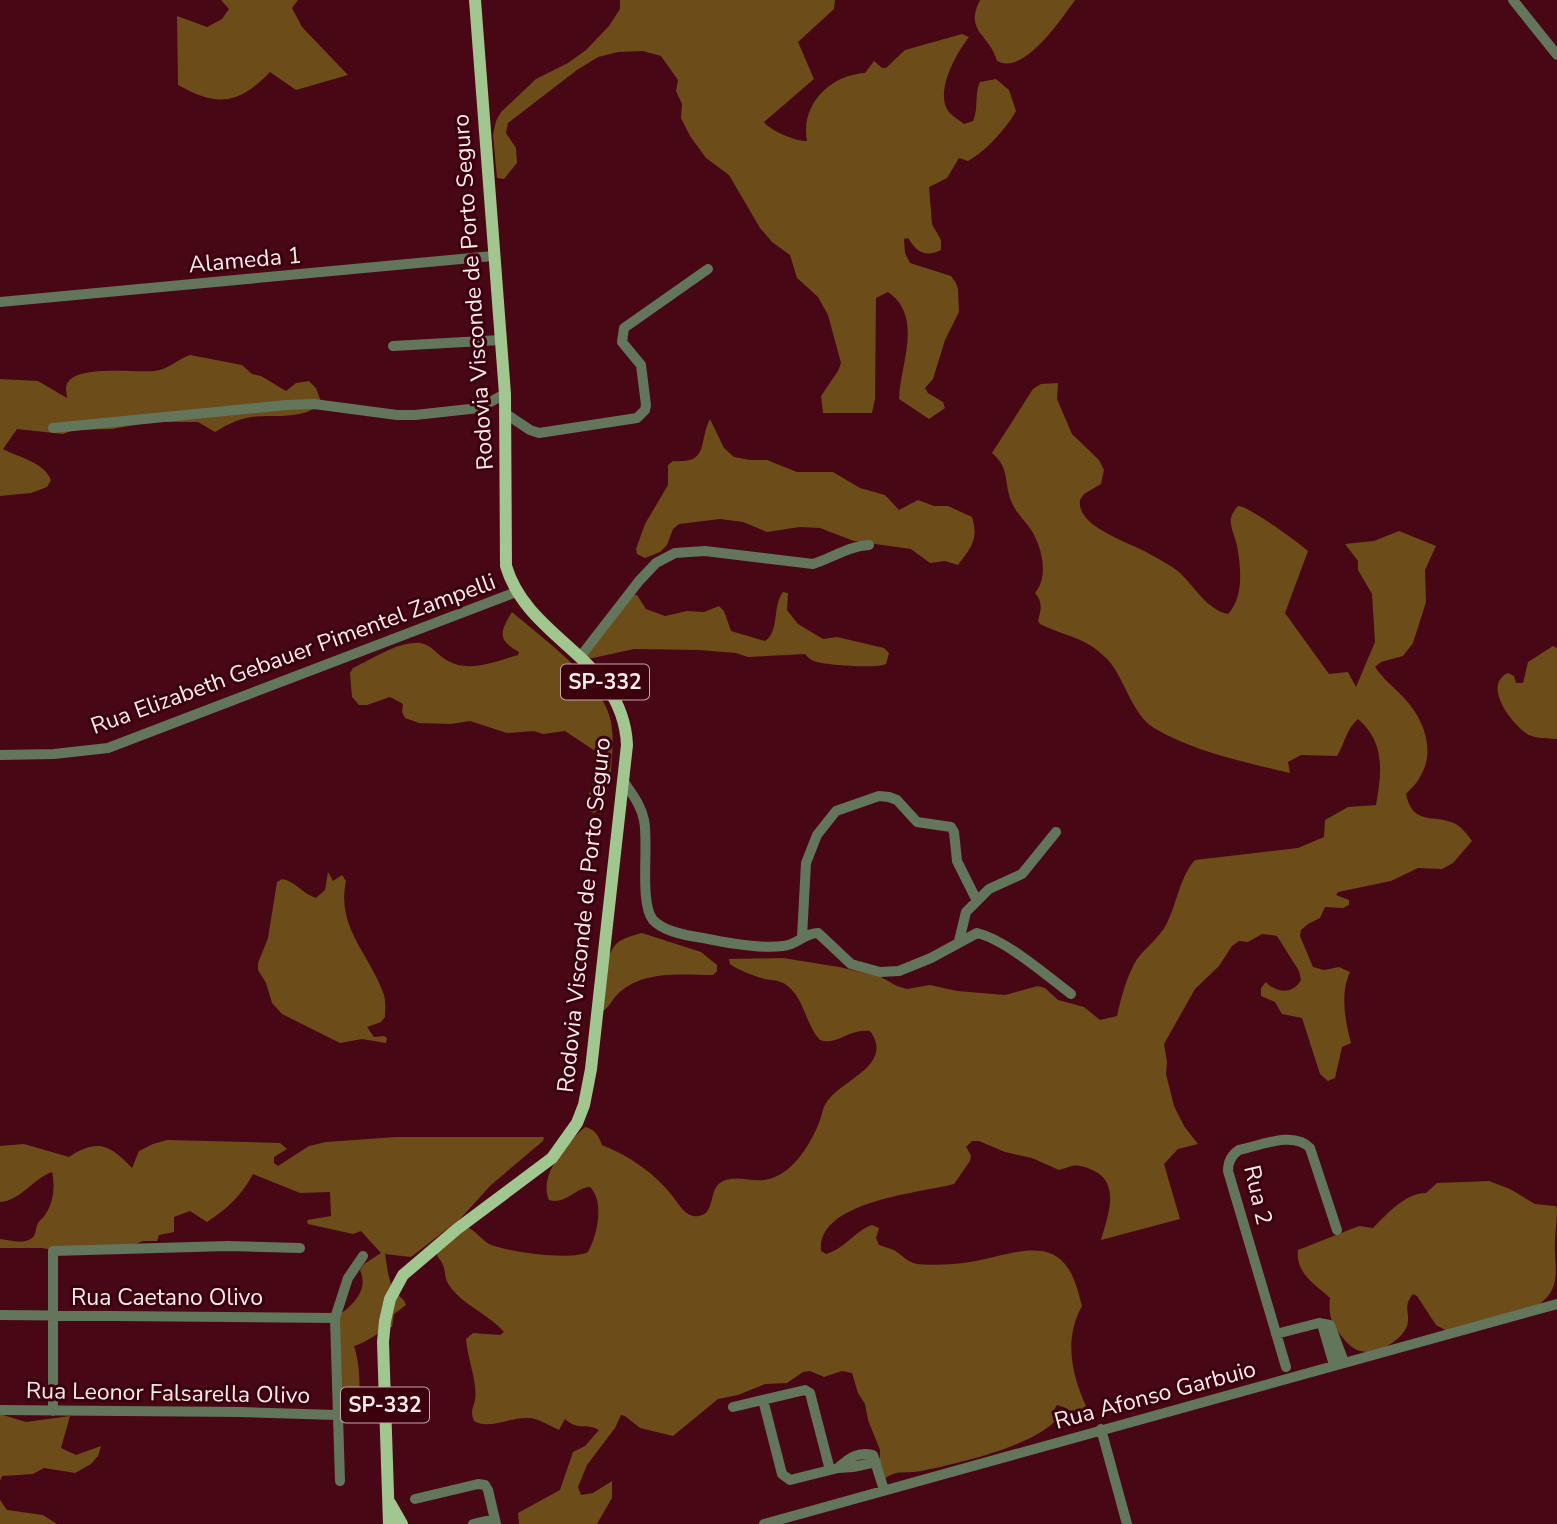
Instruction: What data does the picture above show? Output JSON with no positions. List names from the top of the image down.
{
  "streets": {
    "main road": ["Rodovia Visconde de Porto Seguro", "SP-332"],
    "street": [
      "Alameda 1",
      "Rua Elizabeth Gebauer Pimentel Zampelli",
      "Rua 2",
      "Rua Caetano Olivo",
      "Rua Leonor Falsarella Olivo",
      "Rua Afonso Garbuio"
    ]
  },
  "crossings": [
    ["Alameda 1", "Rodovia Visconde de Porto Seguro"],
    ["Rodovia Visconde de Porto Seguro", "Rua Elizabeth Gebauer Pimentel Zampelli"]
  ]
}
